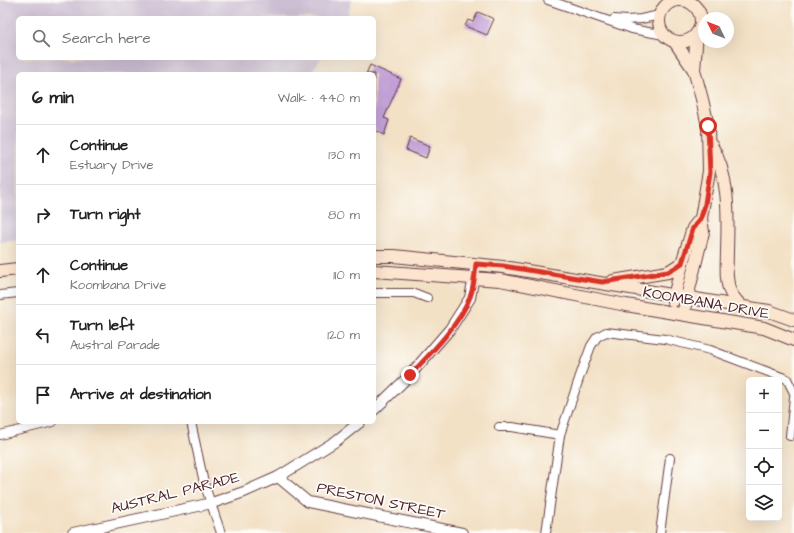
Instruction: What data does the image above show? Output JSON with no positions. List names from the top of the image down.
{
  "streets": {
    "main road": ["KOOMBANA DRIVE"],
    "street": ["AUSTRAL PARADE", "PRESTON STREET"]
  },
  "crossings": [
    ["AUSTRAL PARADE", "PRESTON STREET"]
  ],
  "north": "top left",
  "page": {
    "search": "Search here",
    "heading": ["6 min", "Walk · 440 m"],
    "list": [
      ["Continue", "Estuary Drive", "130 m"],
      ["Turn right", "80 m"],
      ["Continue", "Koombana Drive", "110 m"],
      ["Turn left", "Austral Parade", "120 m"],
      "Arrive at destination"
    ],
    "map_buttons": ["+", "−"]
  }
}
